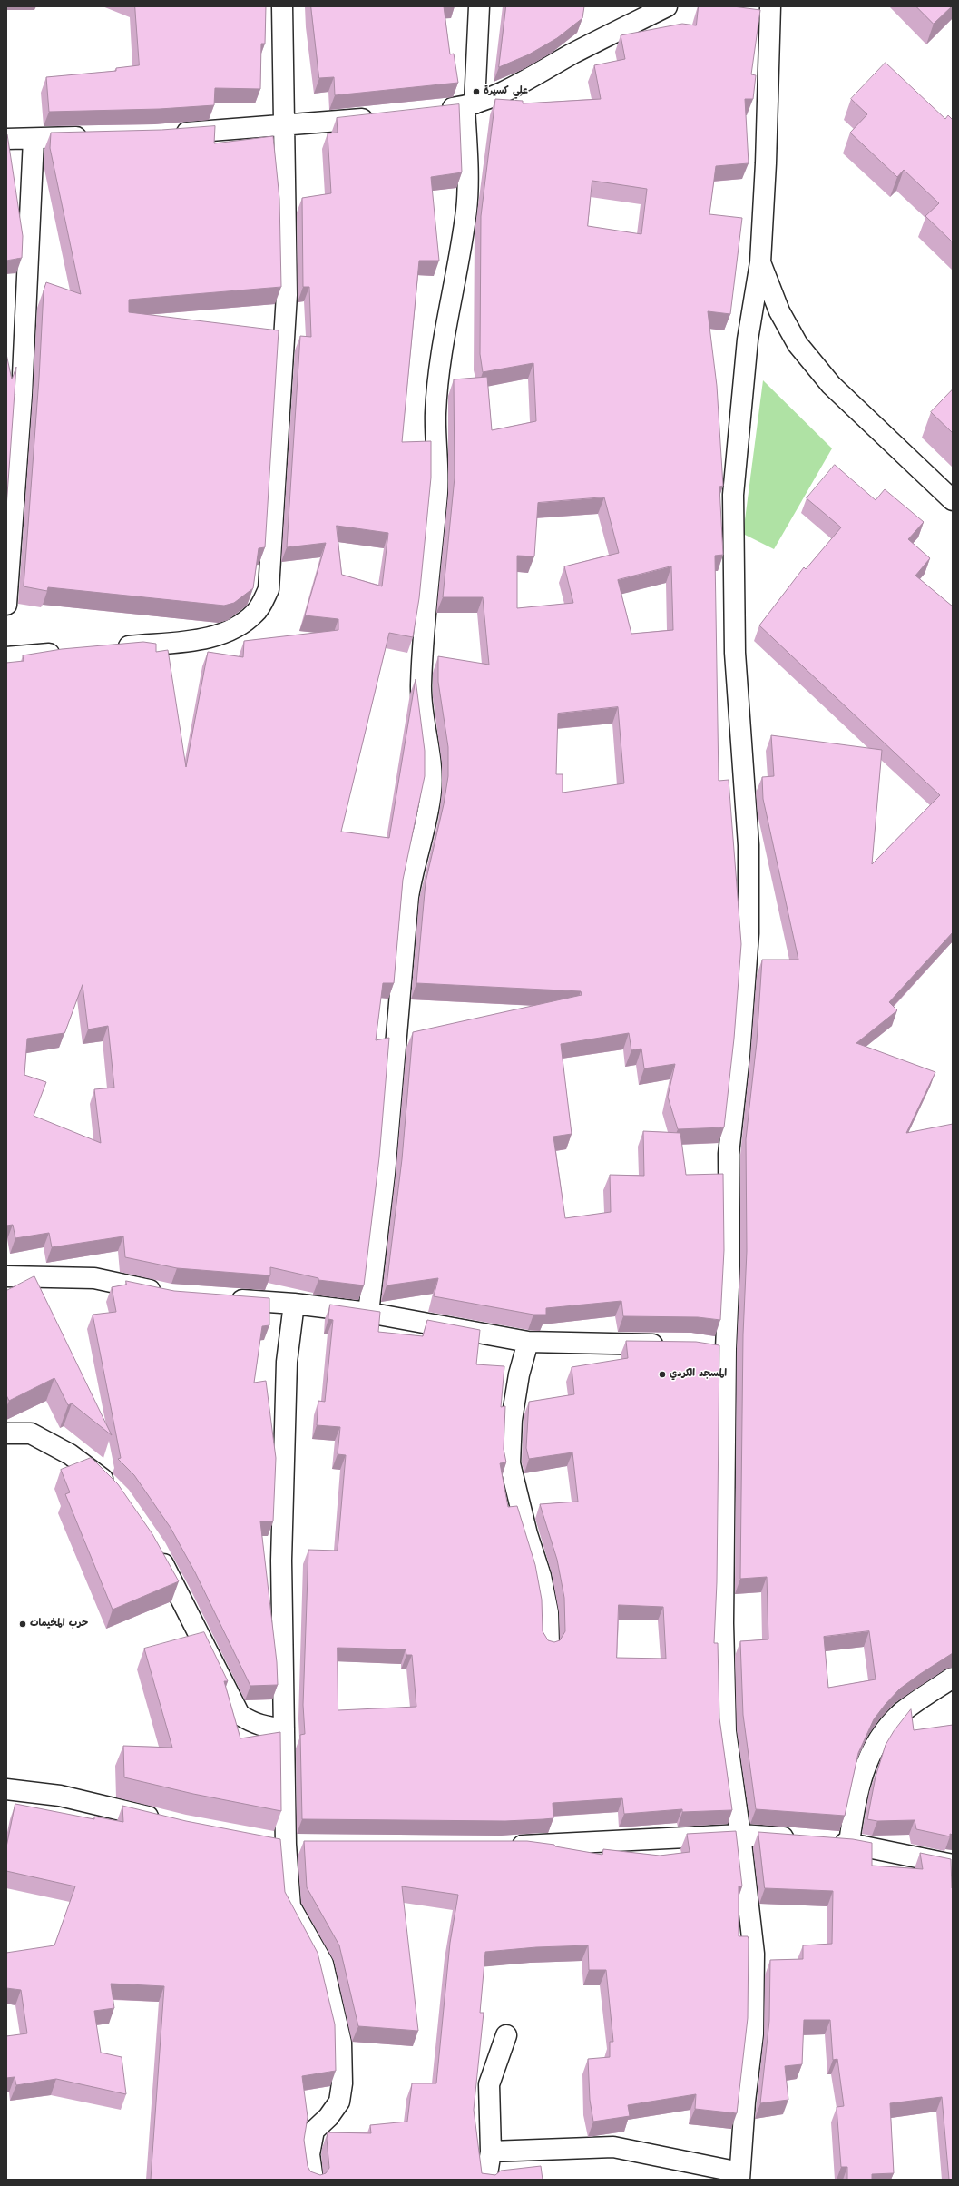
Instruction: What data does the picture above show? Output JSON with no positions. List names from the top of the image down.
{
  "places": ["علي كسيرة", "المسجد الكردي", "حرب المخيمات"]
}
